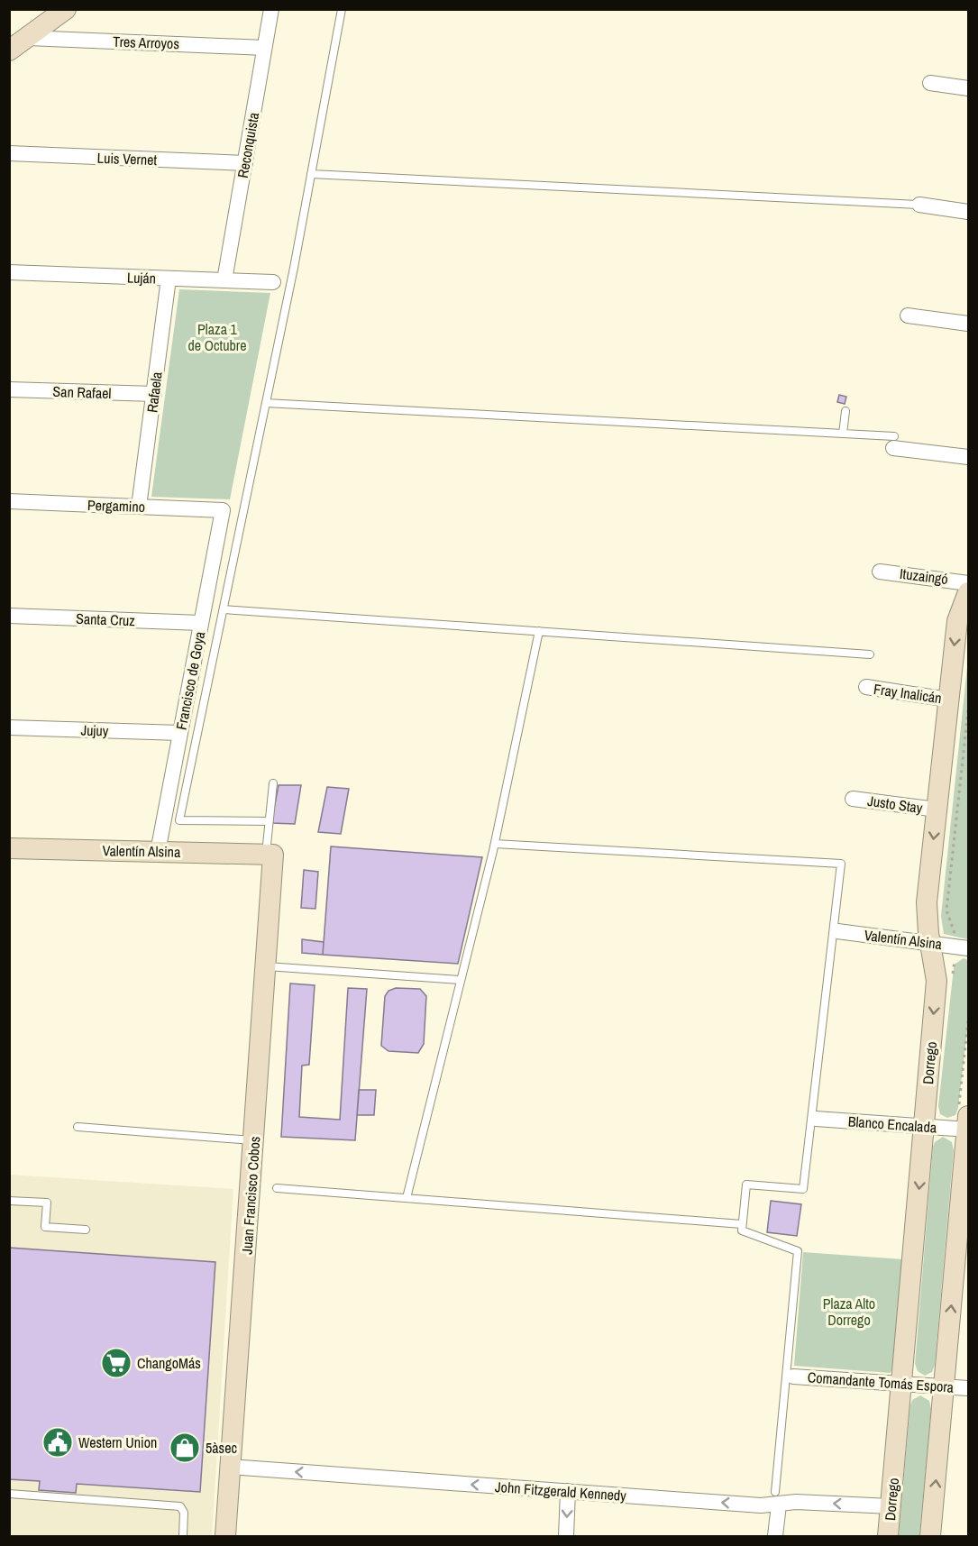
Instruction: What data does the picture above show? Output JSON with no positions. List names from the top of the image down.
{
  "streets": {
    "main road": ["Valentín Alsina", "Dorrego", "Juan Francisco Cobos"],
    "street": [
      "Tres Arroyos",
      "Reconquista",
      "Luis Vernet",
      "Luján",
      "San Rafael",
      "Rafaela",
      "Pergamino",
      "Ituzaingó",
      "Santa Cruz",
      "Francisco de Goya",
      "Fray Inalicán",
      "Jujuy",
      "Justo Stay",
      "Blanco Encalada",
      "Comandante Tomás Espora",
      "John Fitzgerald Kennedy"
    ]
  },
  "crossings": [
    ["Tres Arroyos", "Reconquista"],
    ["Reconquista", "Luis Vernet"],
    ["Reconquista", "Luján"],
    ["Luján", "Rafaela"],
    ["San Rafael", "Rafaela"],
    ["Rafaela", "Pergamino"],
    ["Pergamino", "Francisco de Goya"],
    ["Santa Cruz", "Francisco de Goya"],
    ["Francisco de Goya", "Jujuy"],
    ["Francisco de Goya", "Valentín Alsina"],
    ["Fray Inalicán", "Dorrego"],
    ["Justo Stay", "Dorrego"],
    ["Valentín Alsina", "Dorrego"],
    ["Valentín Alsina", "Juan Francisco Cobos"],
    ["Dorrego", "Blanco Encalada"],
    ["Dorrego", "Comandante Tomás Espora"],
    ["Dorrego", "John Fitzgerald Kennedy"],
    ["Juan Francisco Cobos", "John Fitzgerald Kennedy"]
  ],
  "one_way": ["John Fitzgerald Kennedy"],
  "parks": ["Plaza 1 de Octubre", "Plaza Alto Dorrego"],
  "places": {
    "supermarket": ["ChangoMás"],
    "public building": ["Western Union"],
    "shop": ["5àsec"]
  }
}
